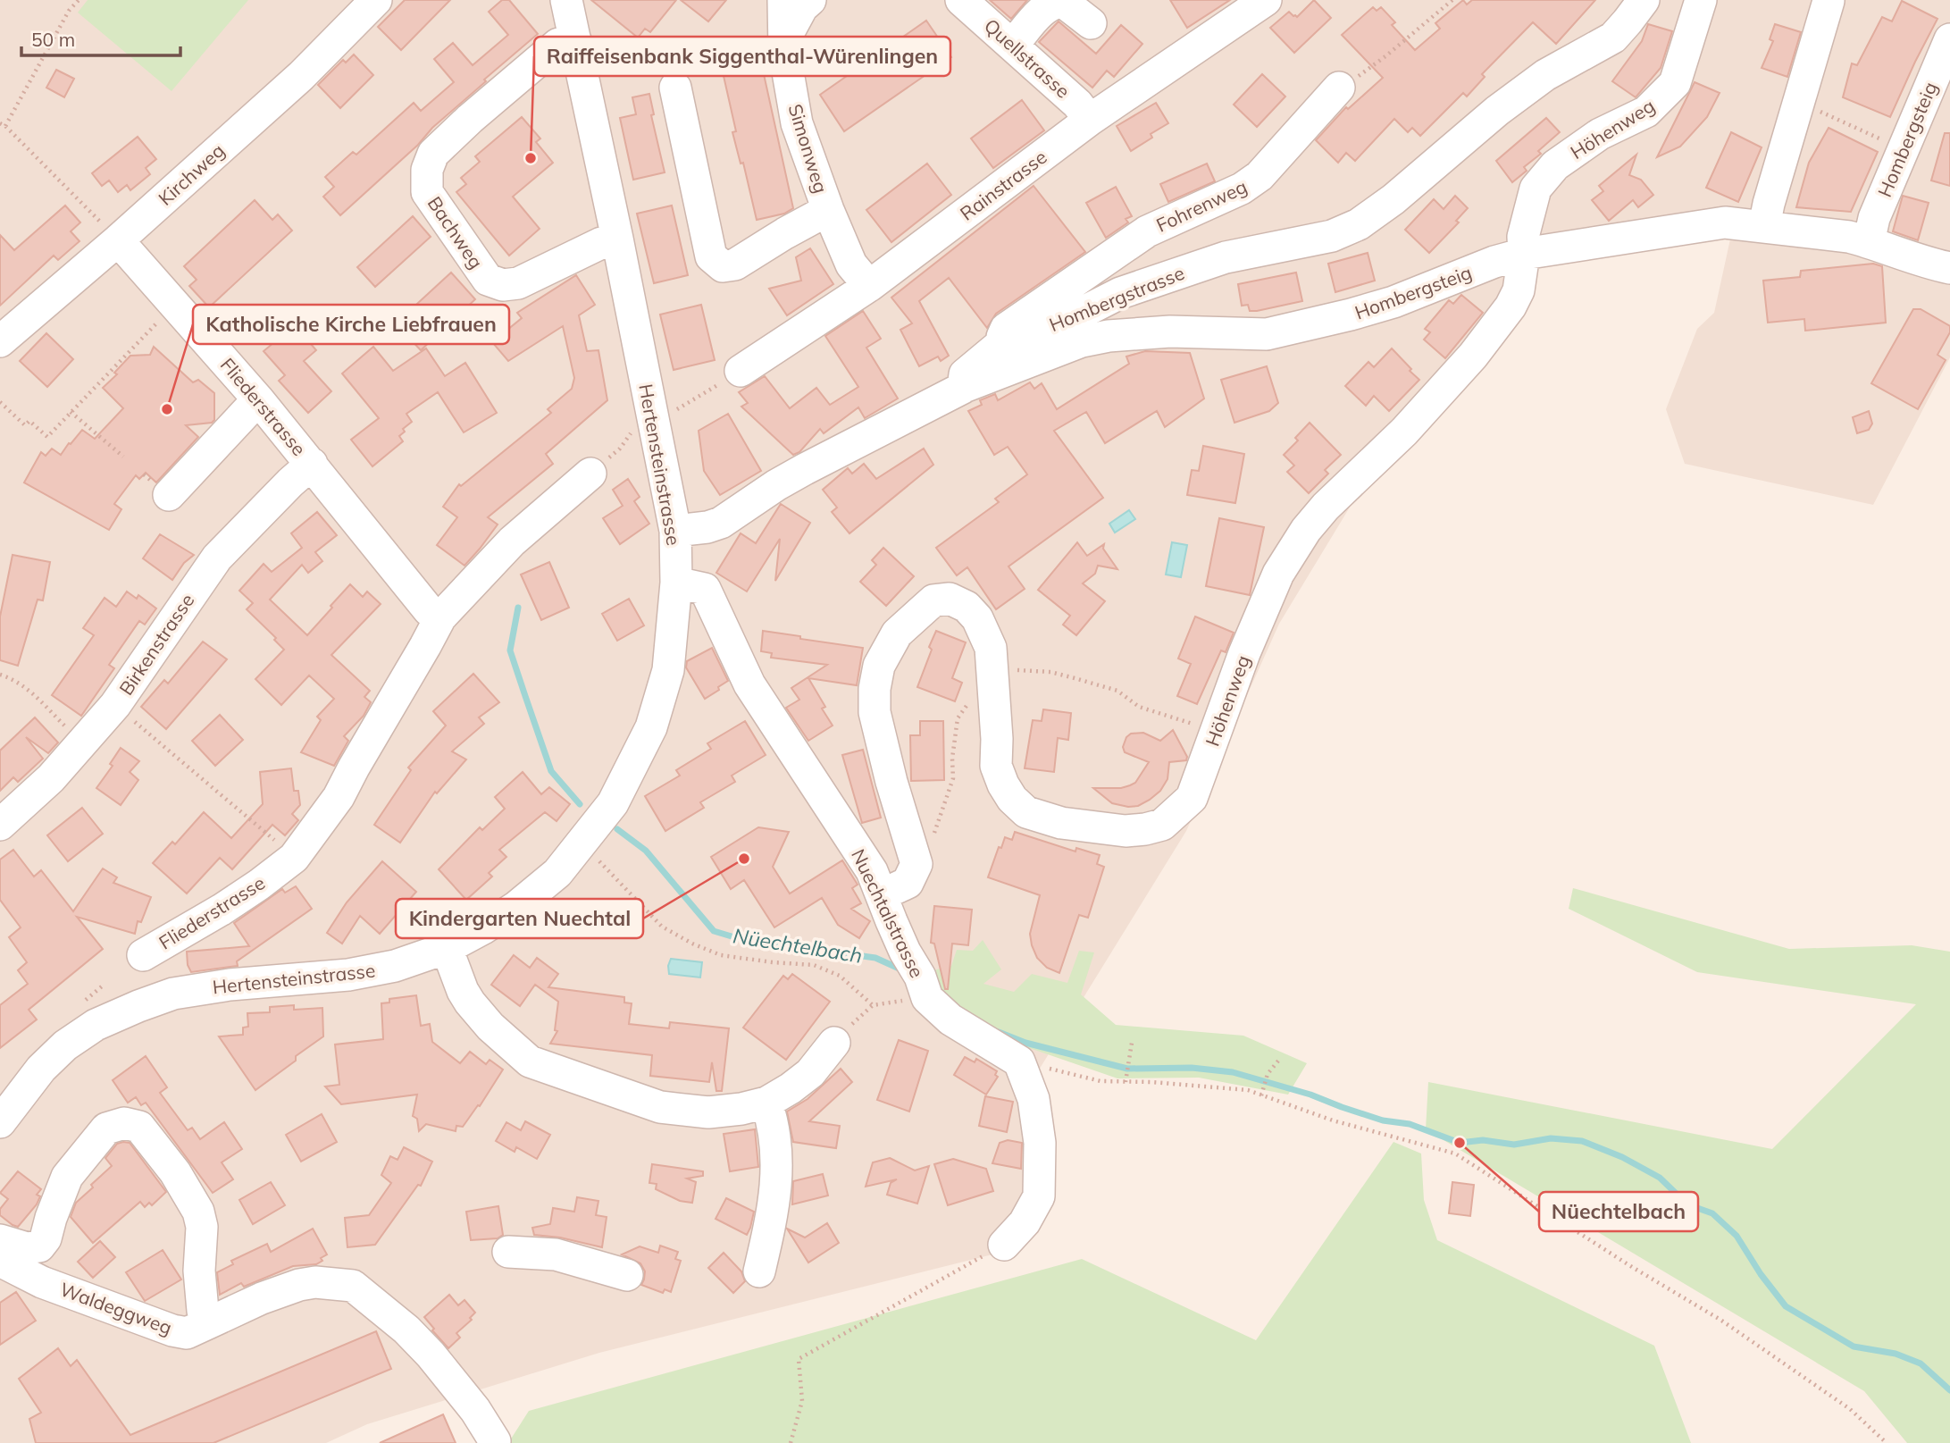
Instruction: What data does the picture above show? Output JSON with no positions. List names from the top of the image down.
{
  "streets": {
    "street": [
      "Quellstrasse",
      "Höhenweg",
      "Hombergsteig",
      "Simonweg",
      "Kirchweg",
      "Rainstrasse",
      "Fohrenweg",
      "Bachweg",
      "Hombergstrasse",
      "Fliederstrasse",
      "Hertensteinstrasse",
      "Birkenstrasse",
      "Nuechtalstrasse",
      "Waldeggweg"
    ]
  },
  "crossings": [
    ["Quellstrasse", "Rainstrasse"],
    ["Höhenweg", "Hombergsteig"],
    ["Höhenweg", "Nuechtalstrasse"],
    ["Hombergsteig", "Hombergstrasse"],
    ["Simonweg", "Rainstrasse"],
    ["Kirchweg", "Fliederstrasse"],
    ["Fohrenweg", "Hombergstrasse"],
    ["Bachweg", "Hertensteinstrasse"],
    ["Fliederstrasse", "Birkenstrasse"],
    ["Hertensteinstrasse", "Nuechtalstrasse"]
  ],
  "water": ["Nüechtelbach"],
  "places": [
    "Raiffeisenbank Siggenthal-Würenlingen",
    "Katholische Kirche Liebfrauen",
    "Kindergarten Nuechtal",
    "Nüechtelbach"
  ],
  "scale_bar": "50 m"
}
